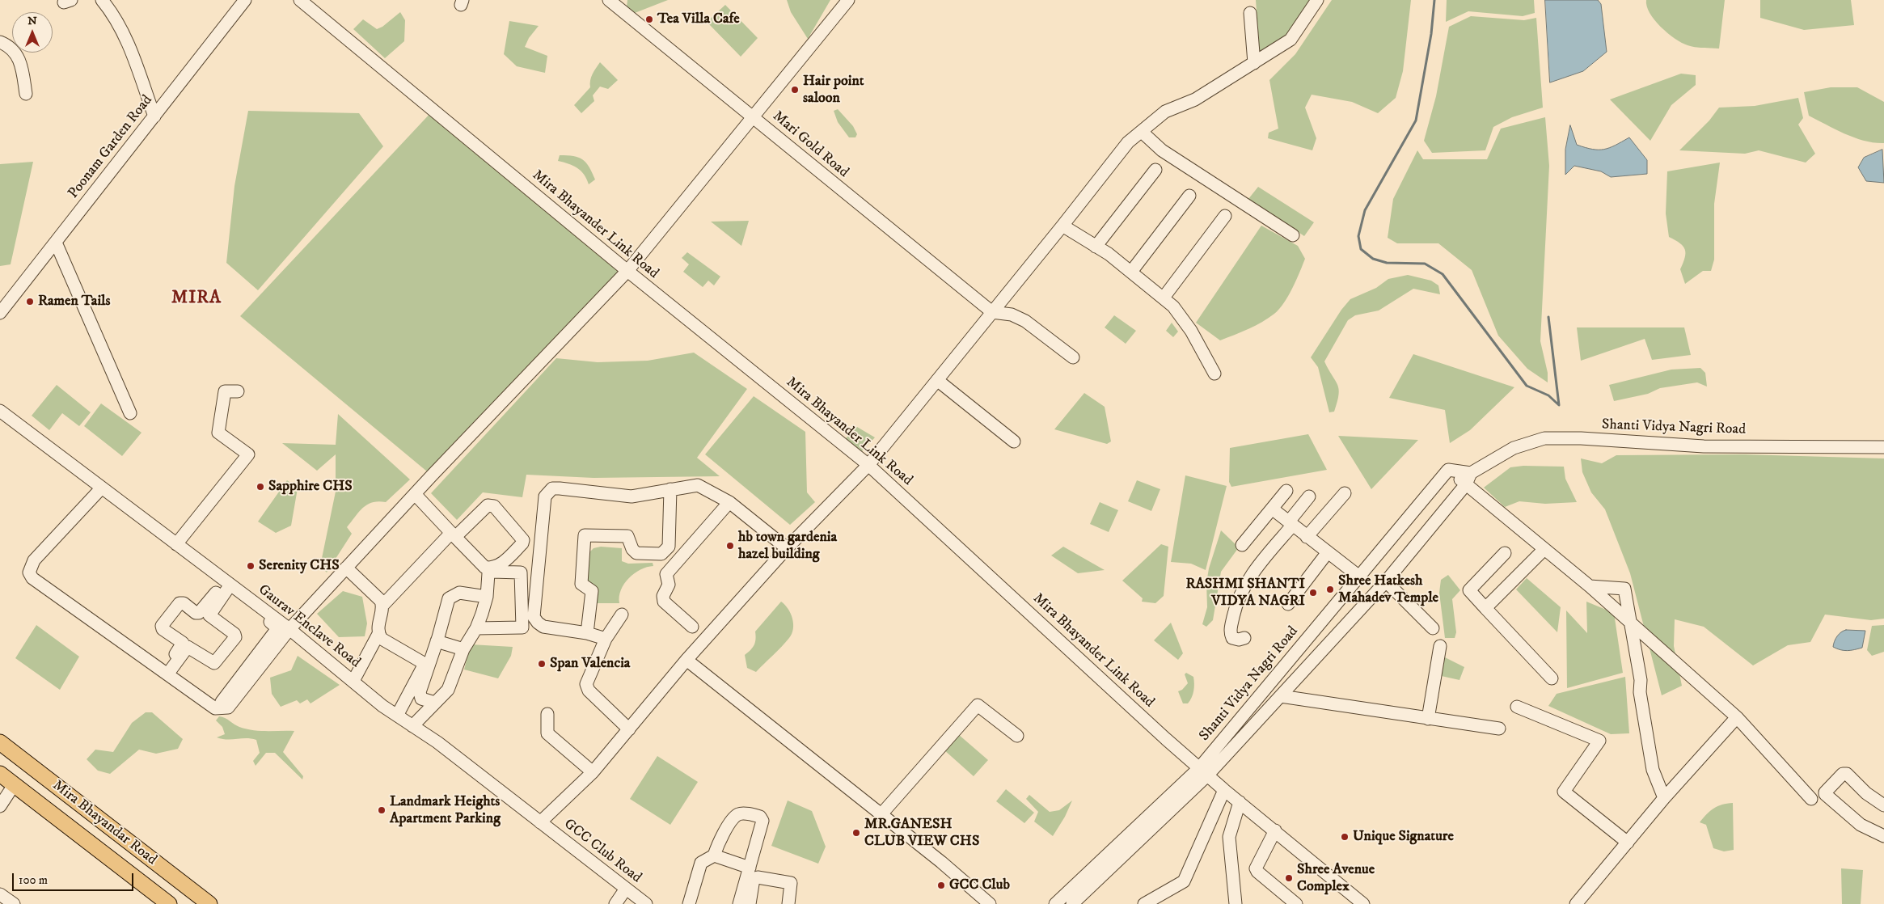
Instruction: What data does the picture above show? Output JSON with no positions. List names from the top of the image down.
{
  "streets": {
    "main road": ["Mira Bhayandar Road"],
    "street": [
      "Mari Gold Road",
      "Poonam Garden Road",
      "Mira Bhayander Link Road",
      "Shanti Vidya Nagri Road",
      "Gaurav Enclave Road",
      "GCC Club Road"
    ]
  },
  "crossings": [
    ["Mira Bhayander Link Road", "Shanti Vidya Nagri Road"],
    ["Gaurav Enclave Road", "GCC Club Road"]
  ],
  "districts": ["MIRA"],
  "places": [
    "Tea Villa Cafe",
    "Hair point saloon",
    "Ramen Tails",
    "Sapphire CHS",
    "hb town gardenia hazel building",
    "Serenity CHS",
    "Shree Hatkesh Mahadev Temple",
    "RASHMI SHANTI VIDYA NAGRI",
    "Span Valencia",
    "Landmark Heights Apartment Parking",
    "MR.GANESH CLUB VIEW CHS",
    "Unique Signature",
    "Shree Avenue Complex",
    "GCC Club"
  ],
  "scale_bar": "100 m",
  "north": "top"
}
